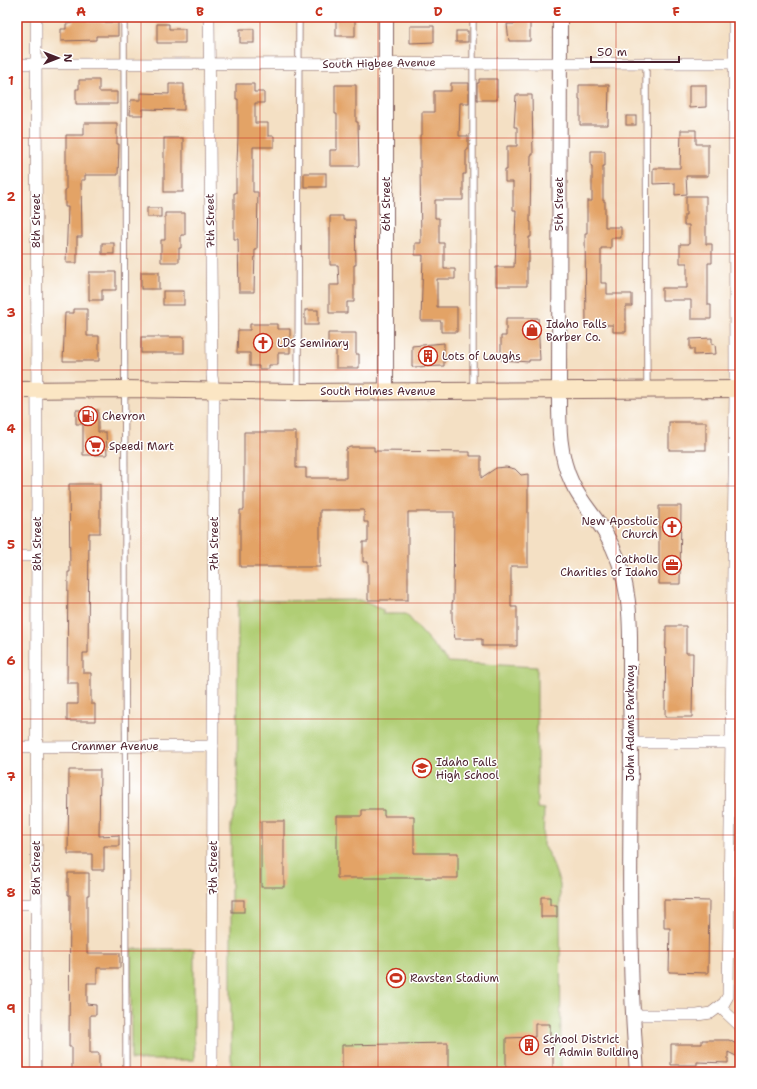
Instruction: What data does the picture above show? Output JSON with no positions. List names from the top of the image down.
{
  "streets": {
    "main road": ["South Holmes Avenue"],
    "street": [
      "South Higbee Avenue",
      "6th Street",
      "5th Street",
      "8th Street",
      "7th Street",
      "John Adams Parkway",
      "Cranmer Avenue"
    ]
  },
  "crossings": [
    ["South Higbee Avenue", "6th Street"],
    ["South Higbee Avenue", "5th Street"],
    ["South Higbee Avenue", "8th Street"],
    ["South Higbee Avenue", "7th Street"],
    ["6th Street", "South Holmes Avenue"],
    ["5th Street", "South Holmes Avenue"],
    ["5th Street", "John Adams Parkway"],
    ["8th Street", "South Holmes Avenue"],
    ["8th Street", "Cranmer Avenue"],
    ["7th Street", "South Holmes Avenue"],
    ["7th Street", "Cranmer Avenue"],
    ["South Holmes Avenue", "John Adams Parkway"]
  ],
  "places": {
    "shop": ["Idaho Falls Barber Co."],
    "church": ["LDS Seminary", "New Apostolic Church"],
    "building": ["Lots of Laughs", "School District 91 Admin Building"],
    "fuel station": ["Chevron"],
    "supermarket": ["Speedi Mart"],
    "office": ["Catholic Charities of Idaho"],
    "school or university": ["Idaho Falls High School"],
    "sports": ["Ravsten Stadium"]
  },
  "scale_bar": "50 m",
  "north": "right",
  "grid": {
    "columns": [
      "A",
      "B",
      "C",
      "D",
      "E",
      "F"
    ],
    "rows": [
      "1",
      "2",
      "3",
      "4",
      "5",
      "6",
      "7",
      "8",
      "9"
    ]
  }
}
